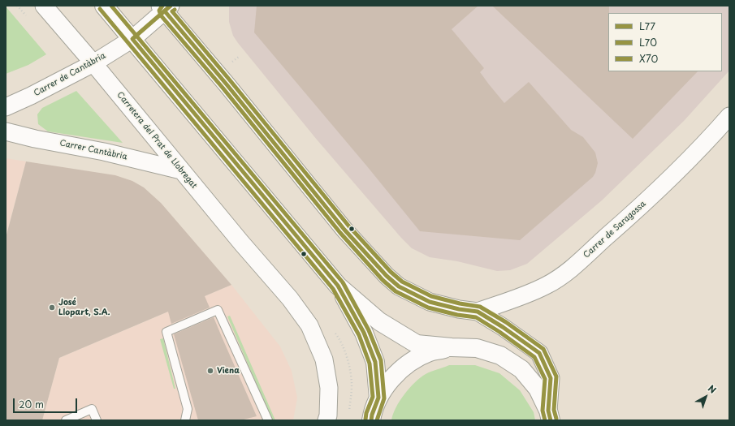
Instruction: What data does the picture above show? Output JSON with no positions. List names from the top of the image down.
{
  "streets": {
    "street": [
      "Carrer de Cantàbria",
      "Carretera del Prat de Llobregat",
      "Carrer Cantàbria",
      "Carrer de Saragossa"
    ]
  },
  "crossings": [
    ["Carrer de Cantàbria", "Carretera del Prat de Llobregat"],
    ["Carretera del Prat de Llobregat", "Carrer Cantàbria"]
  ],
  "places": ["José Llopart, S.A.", "Viena"],
  "lines": ["transit line L77", "transit line L70", "transit line X70"],
  "legend": ["L77", "L70", "X70"],
  "scale_bar": "20 m",
  "north": "top right"
}
